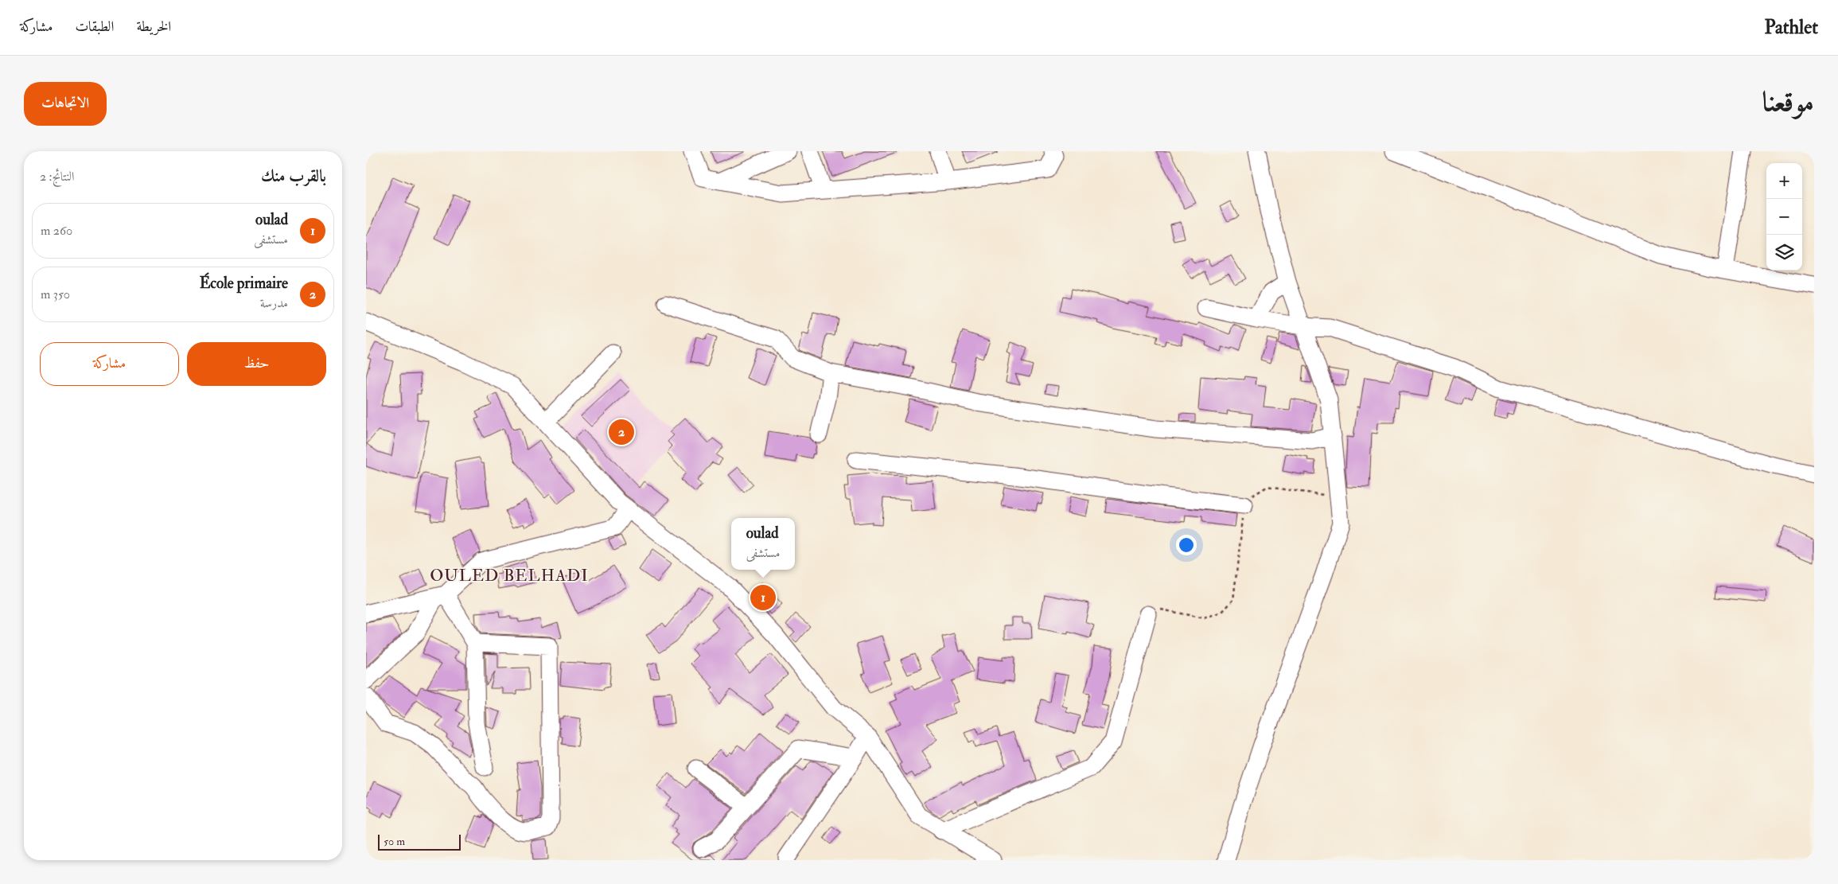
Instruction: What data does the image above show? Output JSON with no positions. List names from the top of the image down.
{
  "districts": ["OULED BELHADI"],
  "scale_bar": "50 m",
  "page": {
    "header": "Pathlet",
    "nav": ["الخريطة", "الطبقات", "مشاركة"],
    "title": "موقعنا",
    "buttons": [
      "الاتجاهات",
      ["حفظ", "مشاركة"]
    ],
    "heading": ["بالقرب منك", "النتائج: 2"],
    "map_buttons": ["+", "−"],
    "list": [
      {
        "mark": "1",
        "name": "oulad",
        "note": "مستشفى",
        "value": "260 m"
      },
      {
        "mark": "2",
        "name": "École primaire",
        "note": "مدرسة",
        "value": "350 m"
      }
    ],
    "pins": ["2", "1"],
    "popup": ["oulad", "مستشفى"],
    "scale": "50 m"
  }
}
